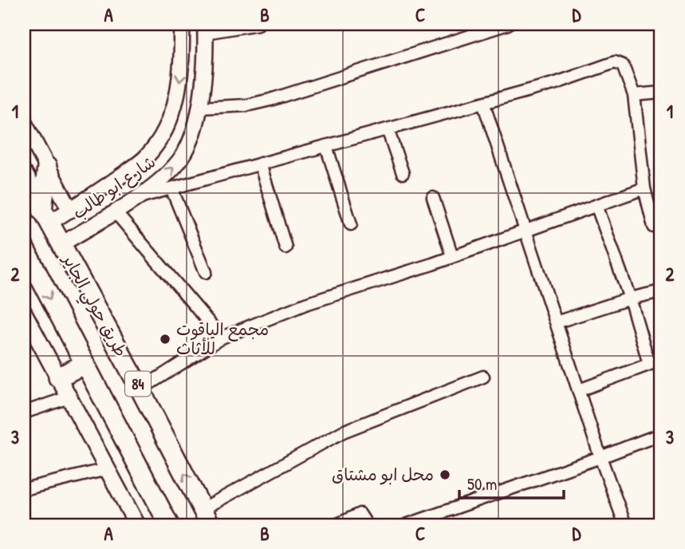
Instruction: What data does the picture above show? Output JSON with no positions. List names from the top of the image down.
{
  "streets": {
    "highway": ["طريق حولي الجاير", "84"],
    "street": ["شارع ابو طالب"]
  },
  "crossings": [
    ["شارع ابو طالب", "طريق حولي الجاير"]
  ],
  "places": ["مجمع الياقوت للأثاث", "محل ابو مشتاق"],
  "scale_bar": "50 m",
  "grid": {
    "columns": [
      "A",
      "B",
      "C",
      "D"
    ],
    "rows": ["1", "2", "3"]
  }
}
